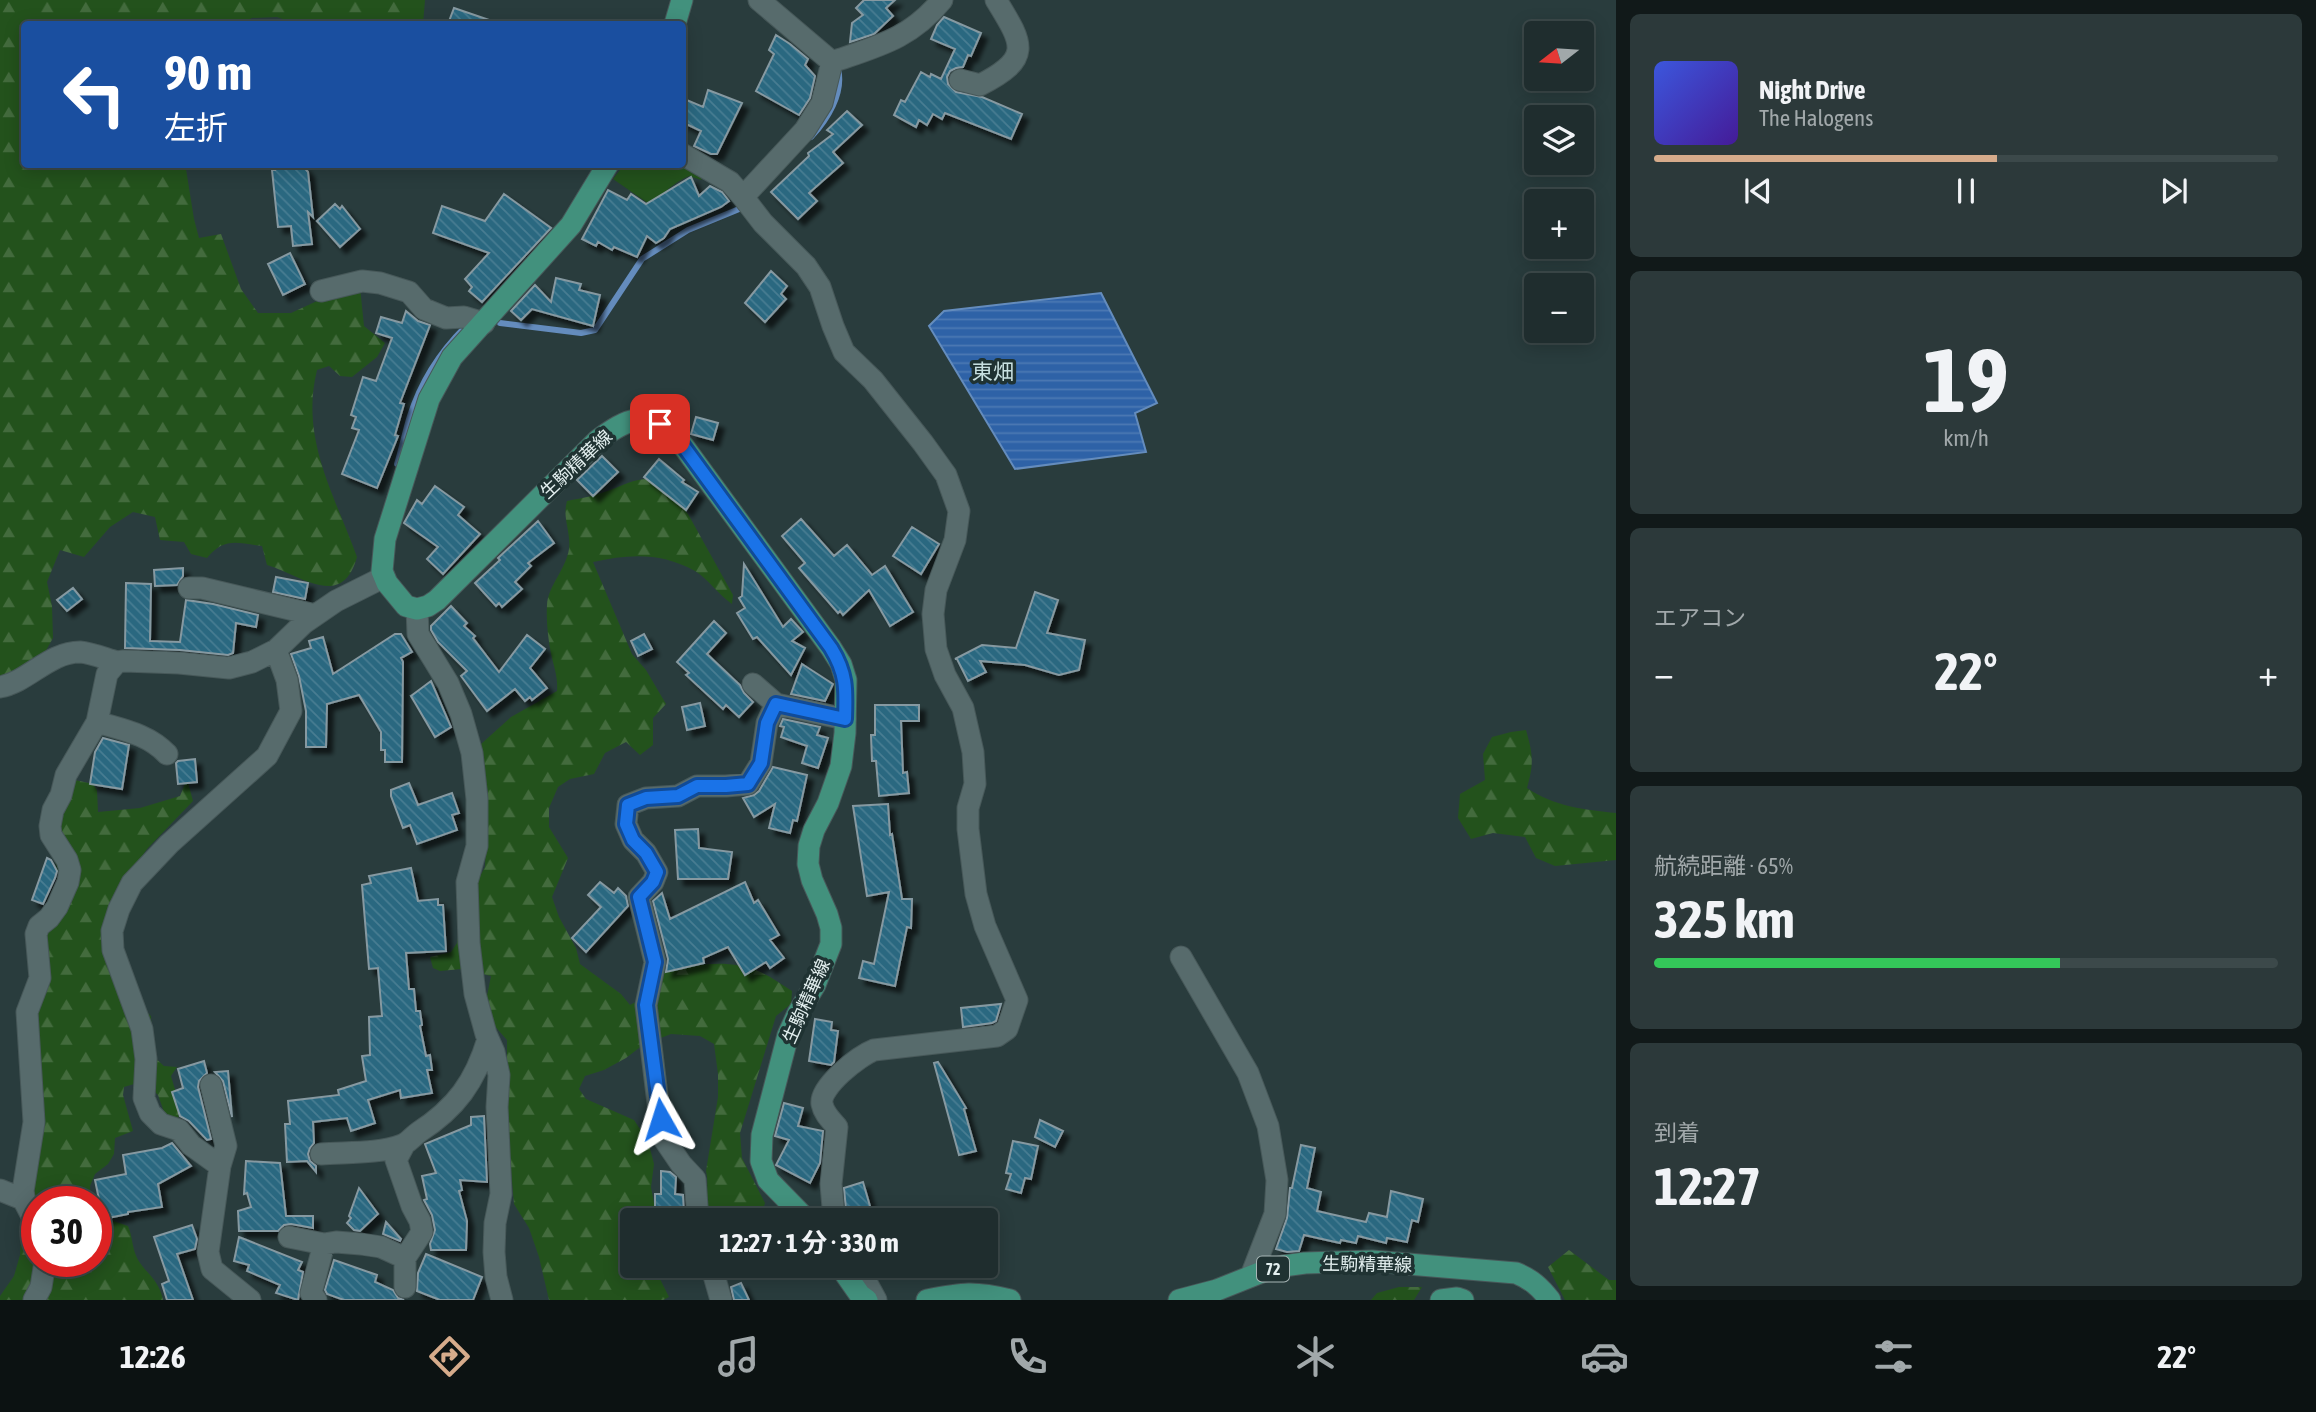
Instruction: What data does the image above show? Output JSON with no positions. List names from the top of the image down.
{
  "streets": {
    "main road": ["生駒精華線", "72"]
  },
  "districts": ["東畑"],
  "north": "left",
  "page": {
    "map_buttons": ["+", "−"],
    "turn": ["90 m", "左折"],
    "song": ["Night Drive", "The Halogens"],
    "tile": [
      ["19", "km/h"],
      "エアコン",
      ["航続距離 · 65%", "325 km"],
      ["到着", "12:27"]
    ],
    "heat": ["−", "22°", "+"],
    "limit": "30",
    "trip": "12:27 · 1 分 · 330 m",
    "tabs": ["12:26", "22°"]
  }
}
